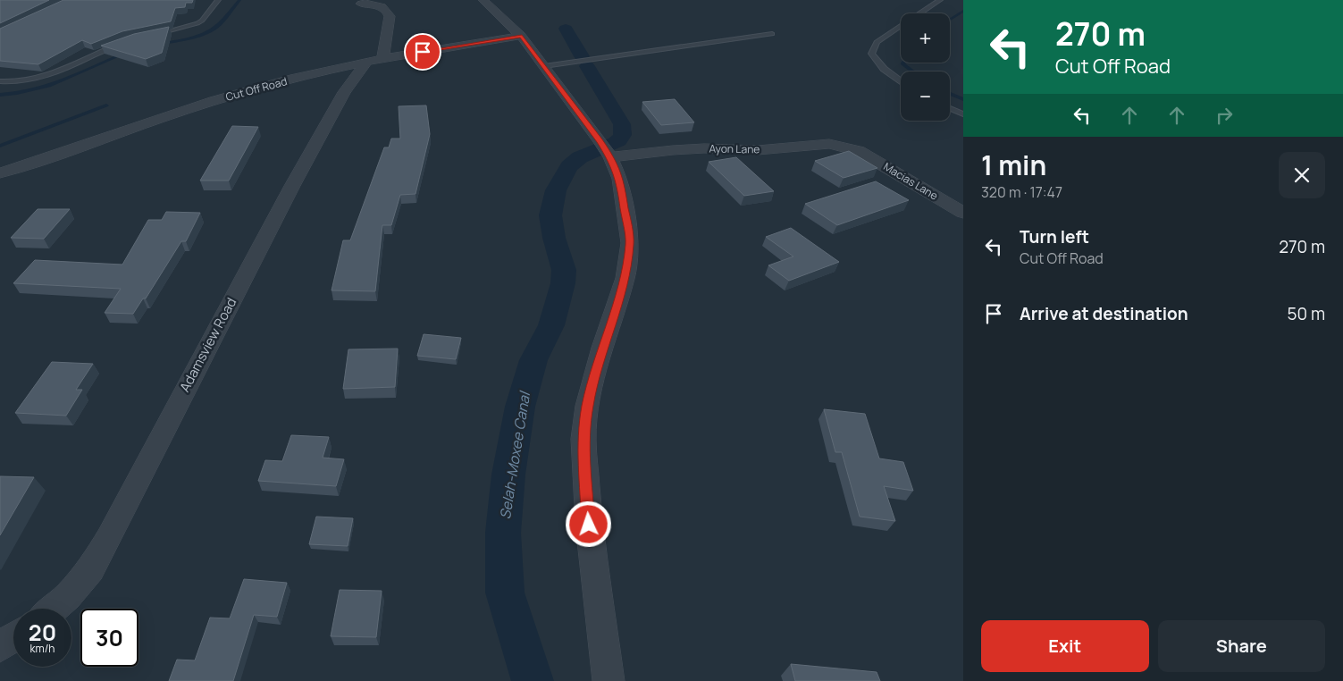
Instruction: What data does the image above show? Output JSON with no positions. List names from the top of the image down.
{
  "streets": {
    "street": [
      "Cut Off Road",
      "Ayon Lane",
      "Macias Lane",
      "Adamsview Road"
    ]
  },
  "crossings": [
    ["Cut Off Road", "Adamsview Road"],
    ["Ayon Lane", "Macias Lane"]
  ],
  "water": ["Selah-Moxee Canal"],
  "page": {
    "turn": ["270 m", "Cut Off Road"],
    "map_buttons": ["+", "−"],
    "heading": ["1 min", "320 m · 17:47"],
    "list": [
      {
        "name": "Turn left",
        "note": "Cut Off Road",
        "value": "270 m"
      },
      {
        "name": "Arrive at destination",
        "value": "50 m"
      }
    ],
    "speed": "20 km/h",
    "limit": "30",
    "buttons": ["Exit", "Share"]
  }
}
